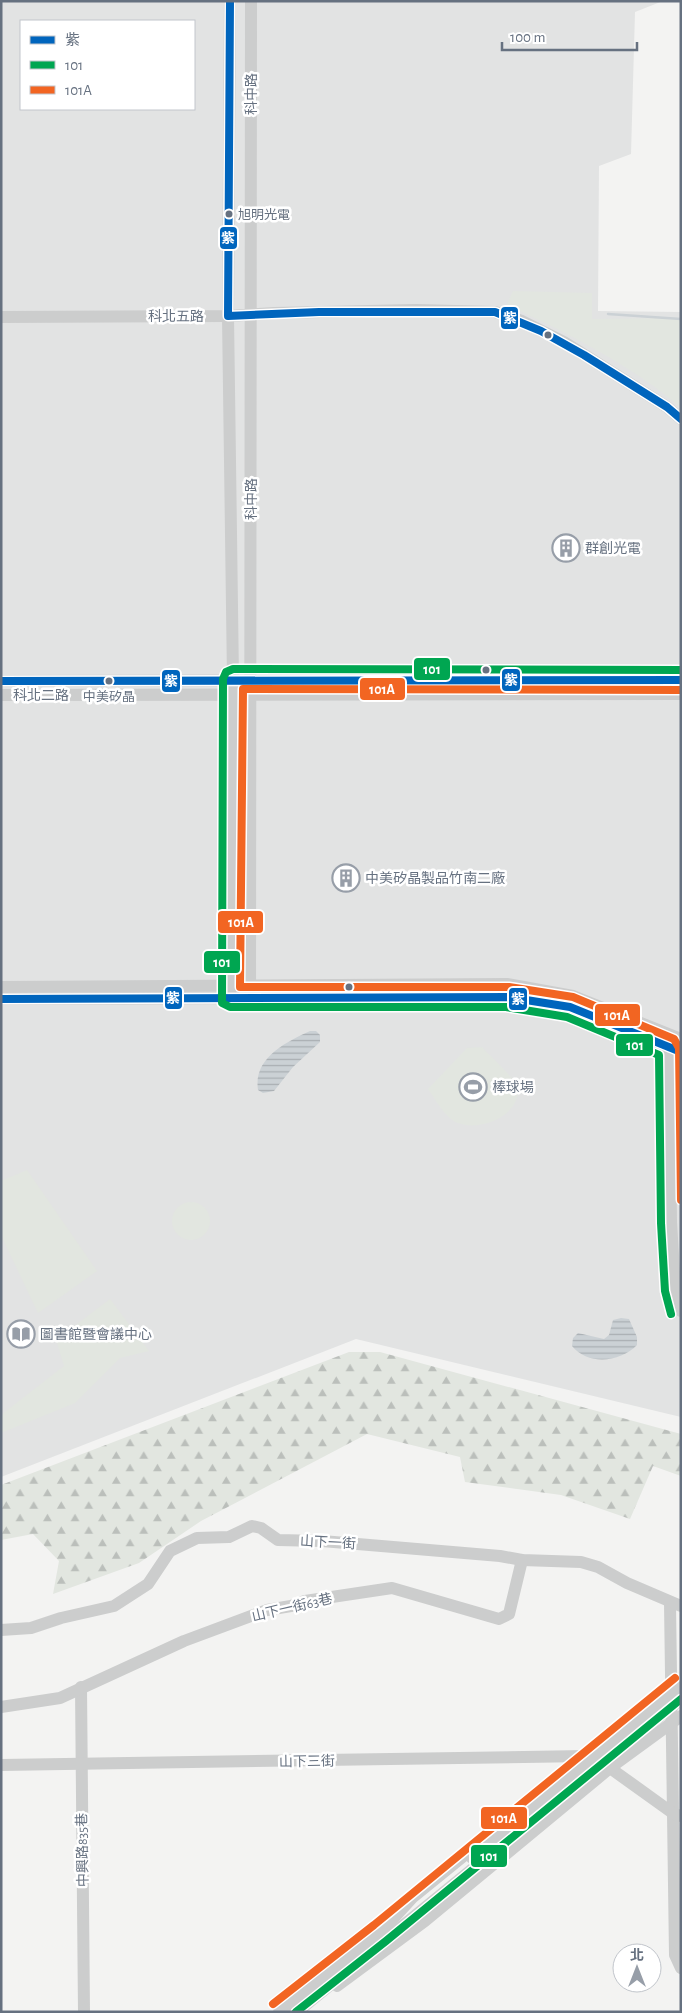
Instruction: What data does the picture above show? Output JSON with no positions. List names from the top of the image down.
{
  "streets": {
    "street": [
      "科中路",
      "科北五路",
      "科北二路",
      "山下一街",
      "山下一街63巷",
      "山下三街",
      "中興路835巷"
    ]
  },
  "crossings": [
    ["科中路", "科北五路"],
    ["科中路", "科北二路"],
    ["山下一街", "山下一街63巷"],
    ["山下一街63巷", "中興路835巷"],
    ["山下三街", "中興路835巷"]
  ],
  "places": {
    "other": ["旭明光電", "中美矽晶"],
    "building": ["群創光電", "中美矽晶製品竹南二廠"],
    "sports": ["棒球場"],
    "library": ["圖書館暨會議中心"]
  },
  "lines": ["transit line 紫", "transit line 101", "transit line 101A"],
  "legend": ["紫", "101", "101A"],
  "scale_bar": "100 m",
  "north": "top"
}
